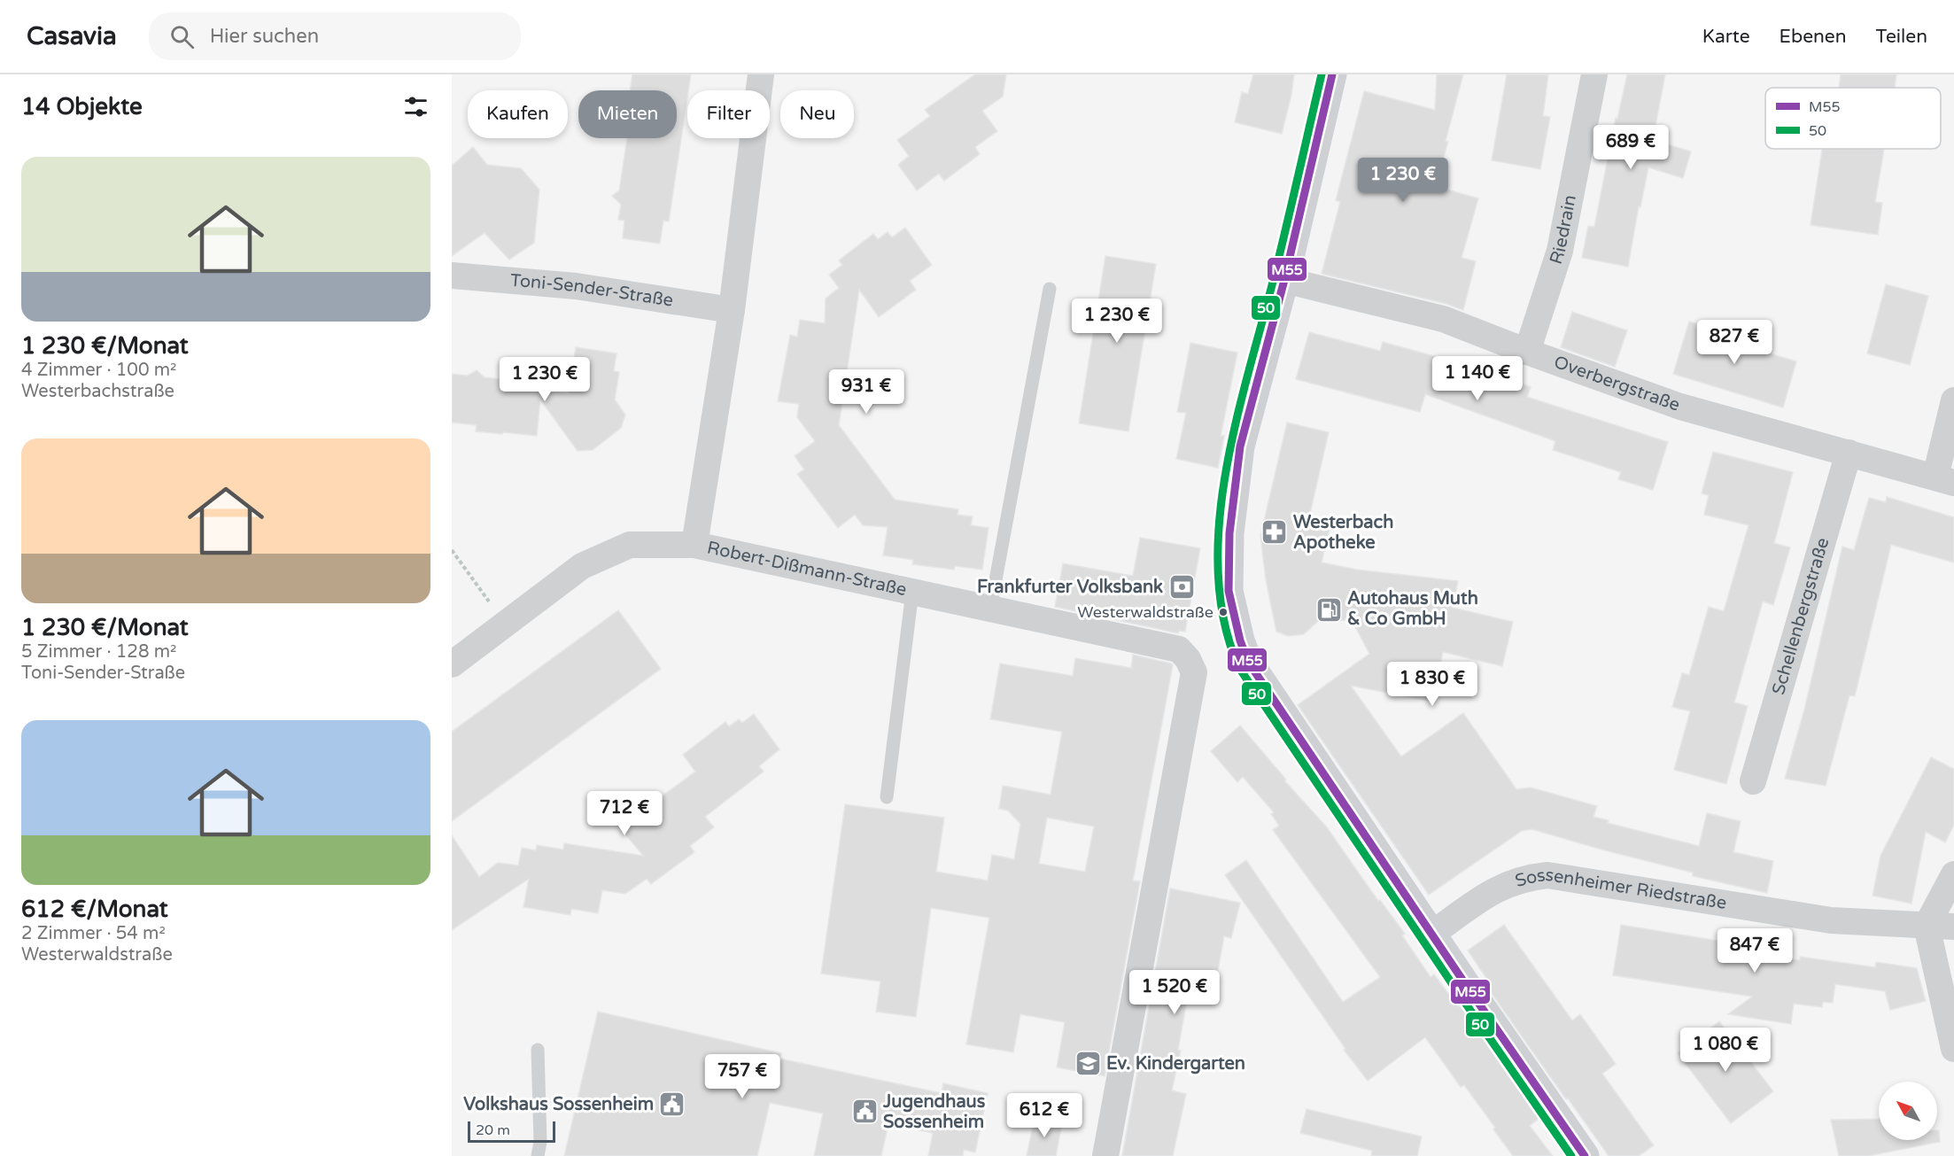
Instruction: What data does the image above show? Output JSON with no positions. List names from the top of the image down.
{
  "streets": {
    "street": [
      "Riedrain",
      "Toni-Sender-Straße",
      "Overbergstraße",
      "Robert-Dißmann-Straße",
      "Schellenbergstraße",
      "Sossenheimer Riedstraße"
    ]
  },
  "crossings": [
    ["Riedrain", "Overbergstraße"],
    ["Overbergstraße", "Schellenbergstraße"]
  ],
  "places": {
    "pharmacy": ["Westerbach Apotheke"],
    "bank": ["Frankfurter Volksbank"],
    "fuel station": ["Autohaus Muth & Co GmbH"],
    "other": ["Westerwaldstraße"],
    "school or university": ["Ev. Kindergarten"],
    "public building": ["Volkshaus Sossenheim", "Jugendhaus Sossenheim"]
  },
  "lines": ["transit line M55", "transit line 50"],
  "legend": ["M55", "50"],
  "scale_bar": "20 m",
  "north": "top left",
  "page": {
    "header": "Casavia",
    "search": "Hier suchen",
    "nav": ["Karte", "Ebenen", "Teilen"],
    "heading": "14 Objekte",
    "chip": [
      "Kaufen",
      "Mieten",
      "Filter",
      "Neu"
    ],
    "price": [
      "689 €",
      "1 230 €",
      "1 230 €",
      "827 €",
      "1 140 €",
      "1 230 €",
      "931 €",
      "1 830 €",
      "712 €",
      "847 €",
      "1 520 €",
      "1 080 €",
      "757 €",
      "612 €"
    ],
    "list": [
      {
        "name": "1 230 €/Monat",
        "note": "4 Zimmer · 100 m² · Westerbachstraße"
      },
      {
        "name": "1 230 €/Monat",
        "note": "5 Zimmer · 128 m² · Toni-Sender-Straße"
      },
      {
        "name": "612 €/Monat",
        "note": "2 Zimmer · 54 m² · Westerwaldstraße"
      }
    ],
    "scale": "20 m"
  }
}
